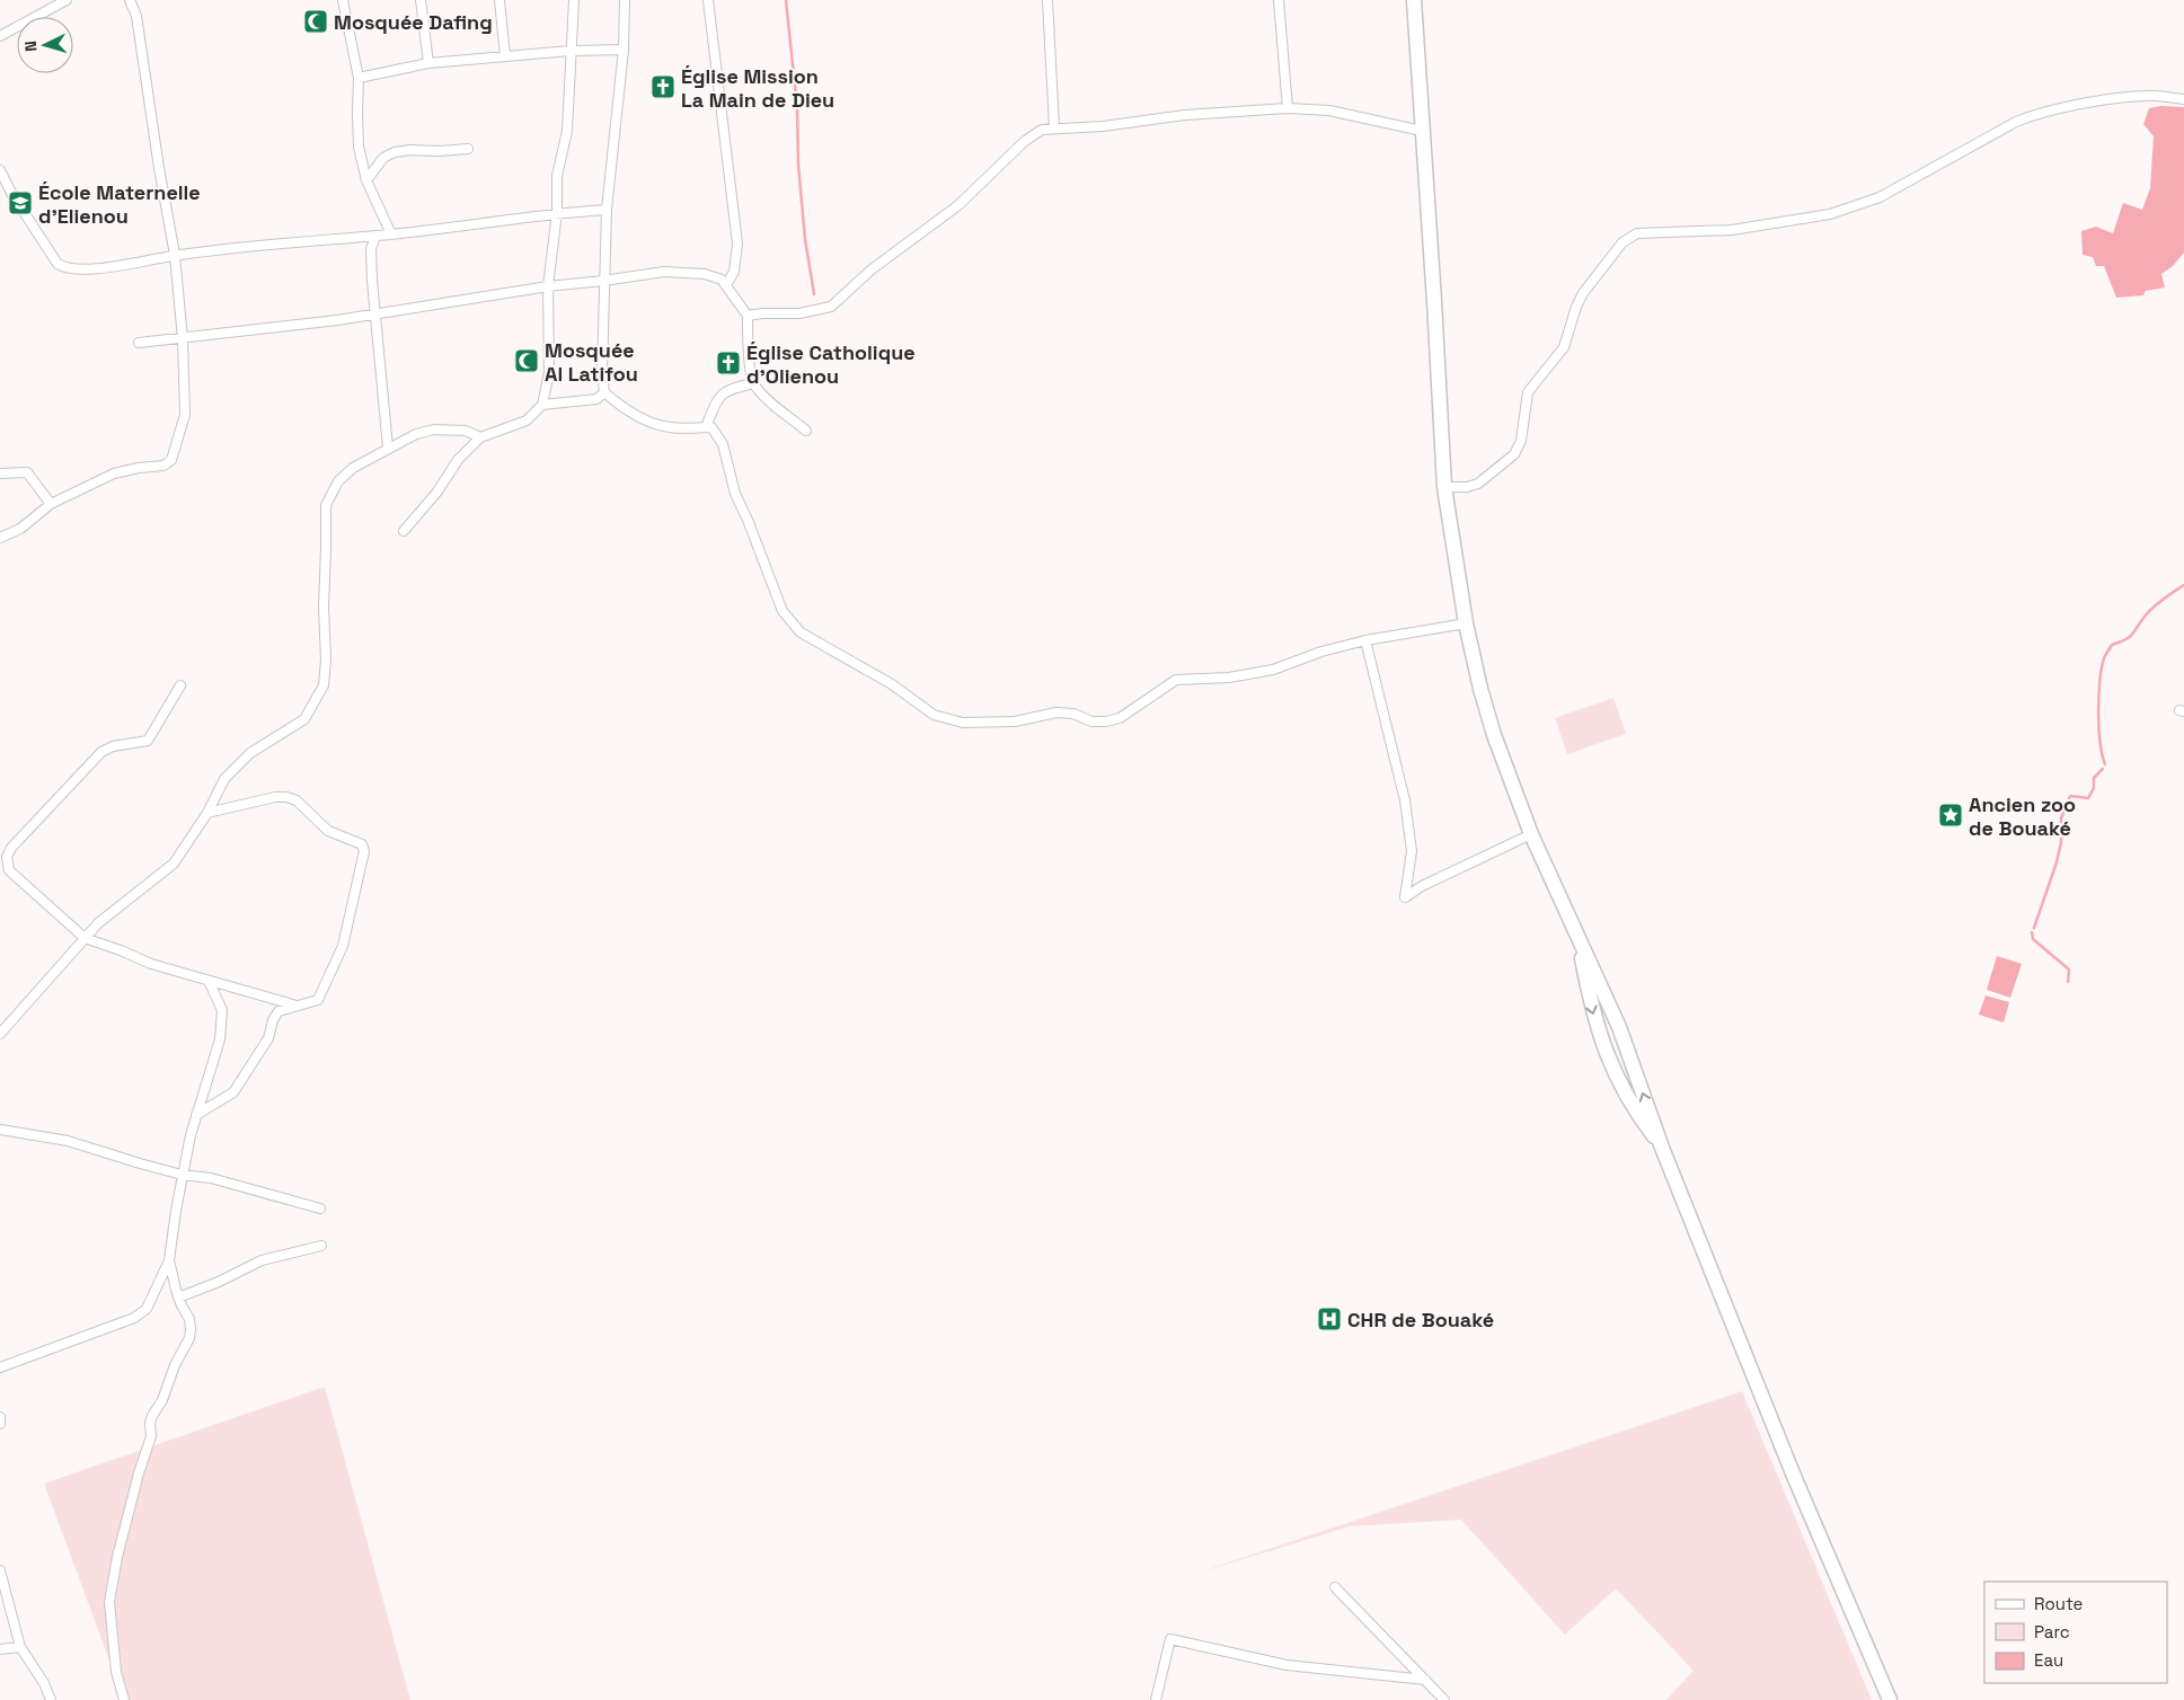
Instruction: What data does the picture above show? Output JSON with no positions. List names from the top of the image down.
{
  "places": {
    "mosque": ["Mosquée Dafing", "Mosquée Al Latifou"],
    "church": ["Église Mission La Main de Dieu", "Église Catholique d'Olienou"],
    "school or university": ["École Maternelle d'Elienou"],
    "place": ["Ancien zoo de Bouaké"],
    "hospital": ["CHR de Bouaké"]
  },
  "legend": ["Route", "Parc", "Eau"],
  "north": "left"
}
